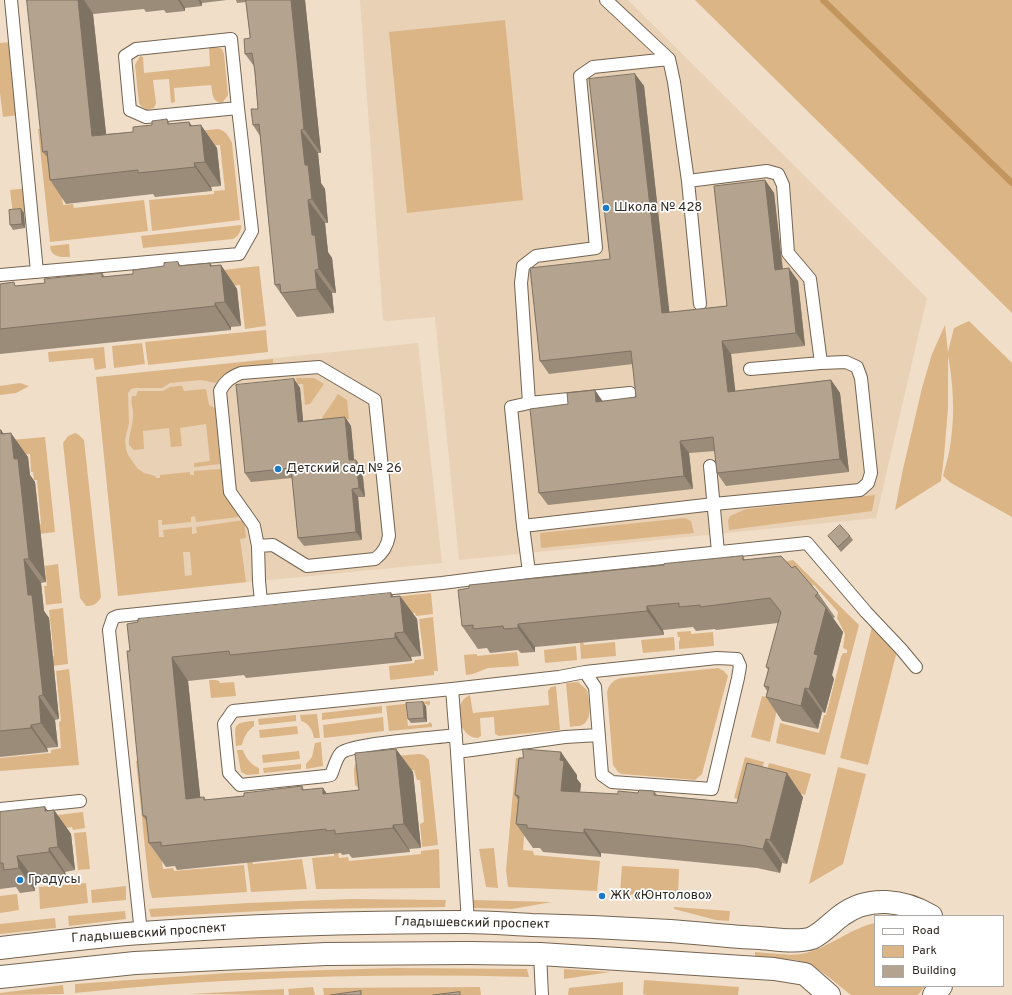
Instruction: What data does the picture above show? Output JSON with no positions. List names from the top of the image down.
{
  "streets": {
    "street": ["Гладышевский проспект"]
  },
  "places": [
    "Школа № 428",
    "Детский сад № 26",
    "Градусы",
    "ЖК «Юнтолово»"
  ],
  "legend": ["Road", "Park", "Building"]
}
